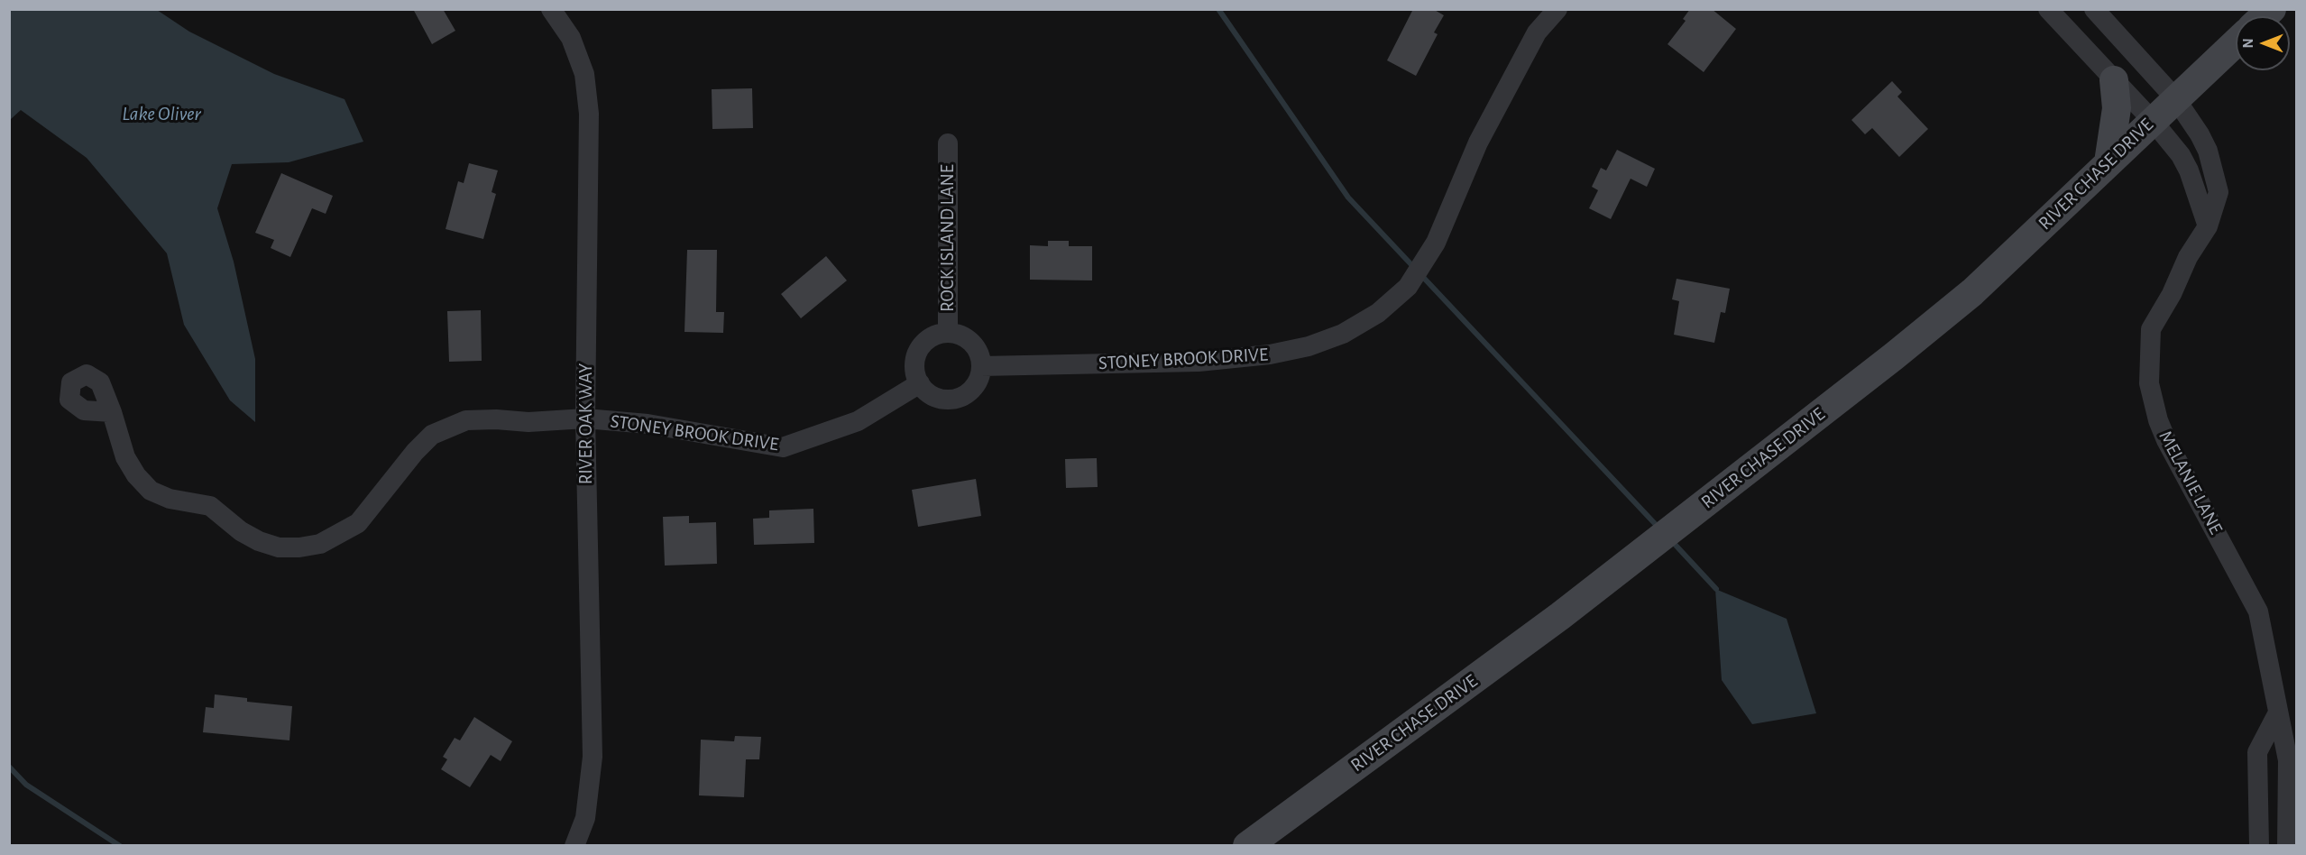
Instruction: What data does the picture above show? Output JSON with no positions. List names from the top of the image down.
{
  "streets": {
    "street": [
      "RIVER CHASE DRIVE",
      "ROCK ISLAND LANE",
      "STONEY BROOK DRIVE",
      "RIVER OAK WAY",
      "MELANIE LANE"
    ]
  },
  "crossings": [
    ["RIVER CHASE DRIVE", "MELANIE LANE"],
    ["ROCK ISLAND LANE", "STONEY BROOK DRIVE"],
    ["STONEY BROOK DRIVE", "RIVER OAK WAY"]
  ],
  "water": ["Lake Oliver"],
  "north": "left"
}
